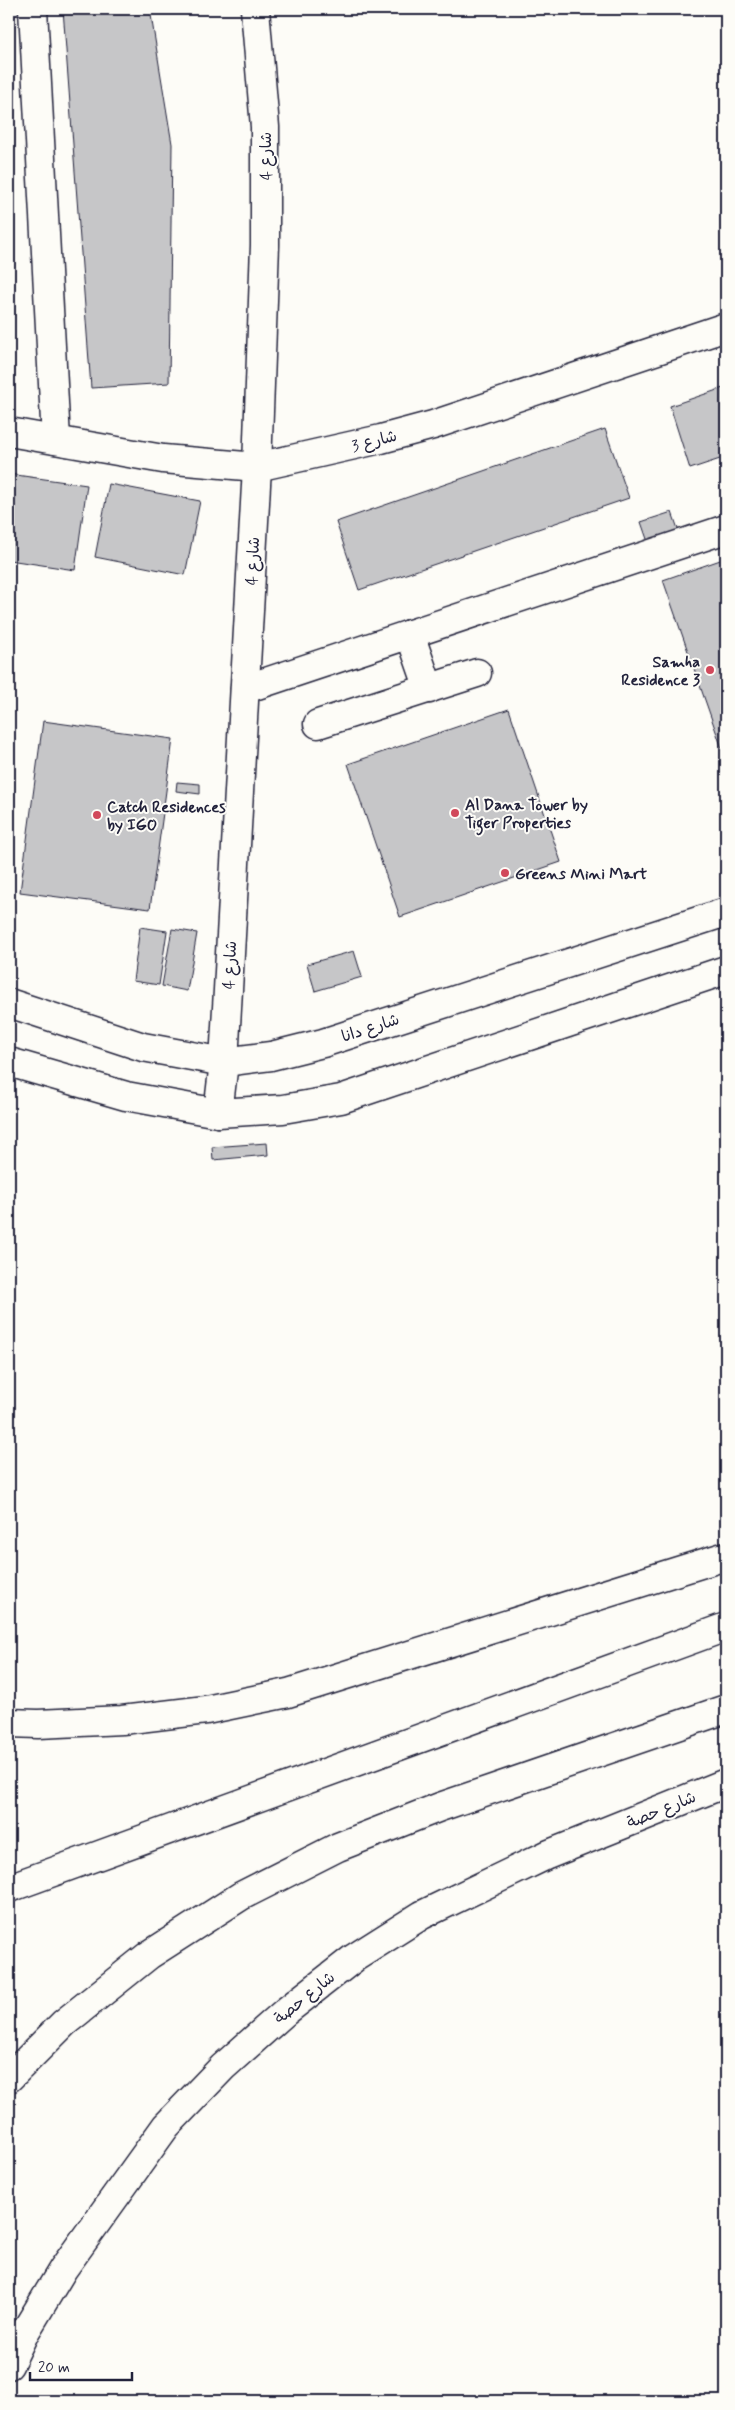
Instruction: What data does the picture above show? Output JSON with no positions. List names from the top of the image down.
{
  "streets": {
    "main road": [
      "شارع 4",
      "شارع 3",
      "شارع دانا",
      "شارع حصة"
    ]
  },
  "crossings": [
    ["شارع 4", "شارع 3"],
    ["شارع 4", "شارع دانا"]
  ],
  "places": [
    "Samha Residence 3",
    "Al Dana Tower by Tiger Properties",
    "Catch Residences by IGO",
    "Greens Mini Mart"
  ],
  "scale_bar": "20 m"
}
